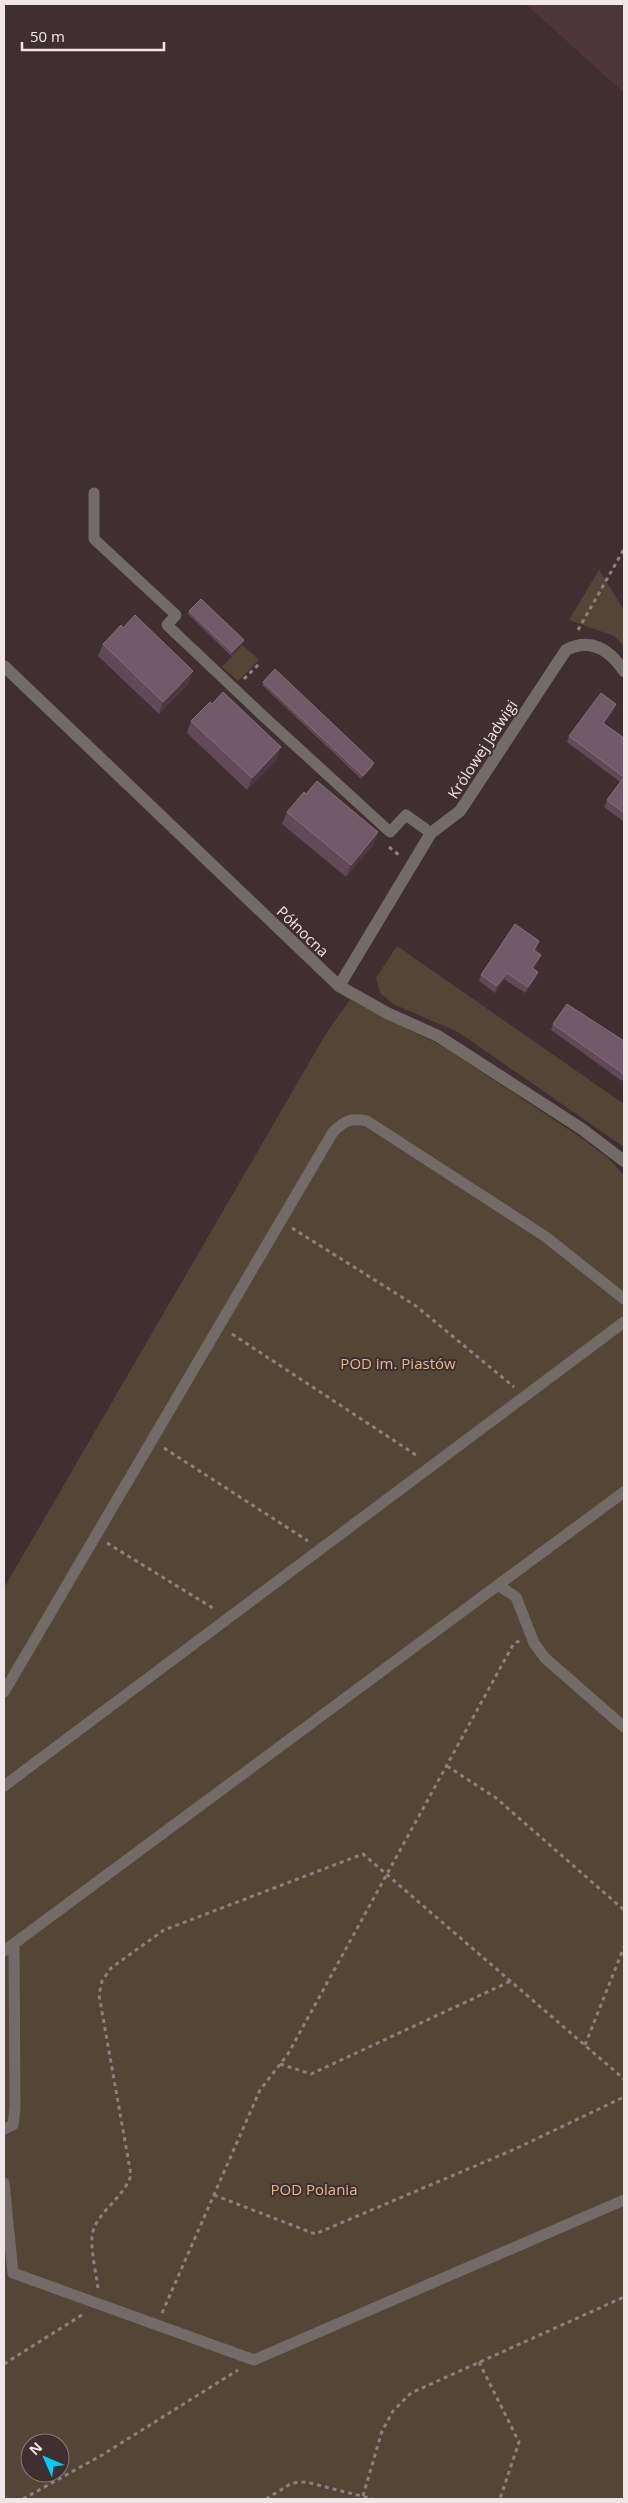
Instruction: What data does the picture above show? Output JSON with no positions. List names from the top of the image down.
{
  "streets": {
    "street": ["Królowej Jadwigi", "Północna"]
  },
  "crossings": [
    ["Królowej Jadwigi", "Północna"]
  ],
  "parks": ["POD im. Piastów", "POD Polania"],
  "scale_bar": "50 m",
  "north": "top left"
}
